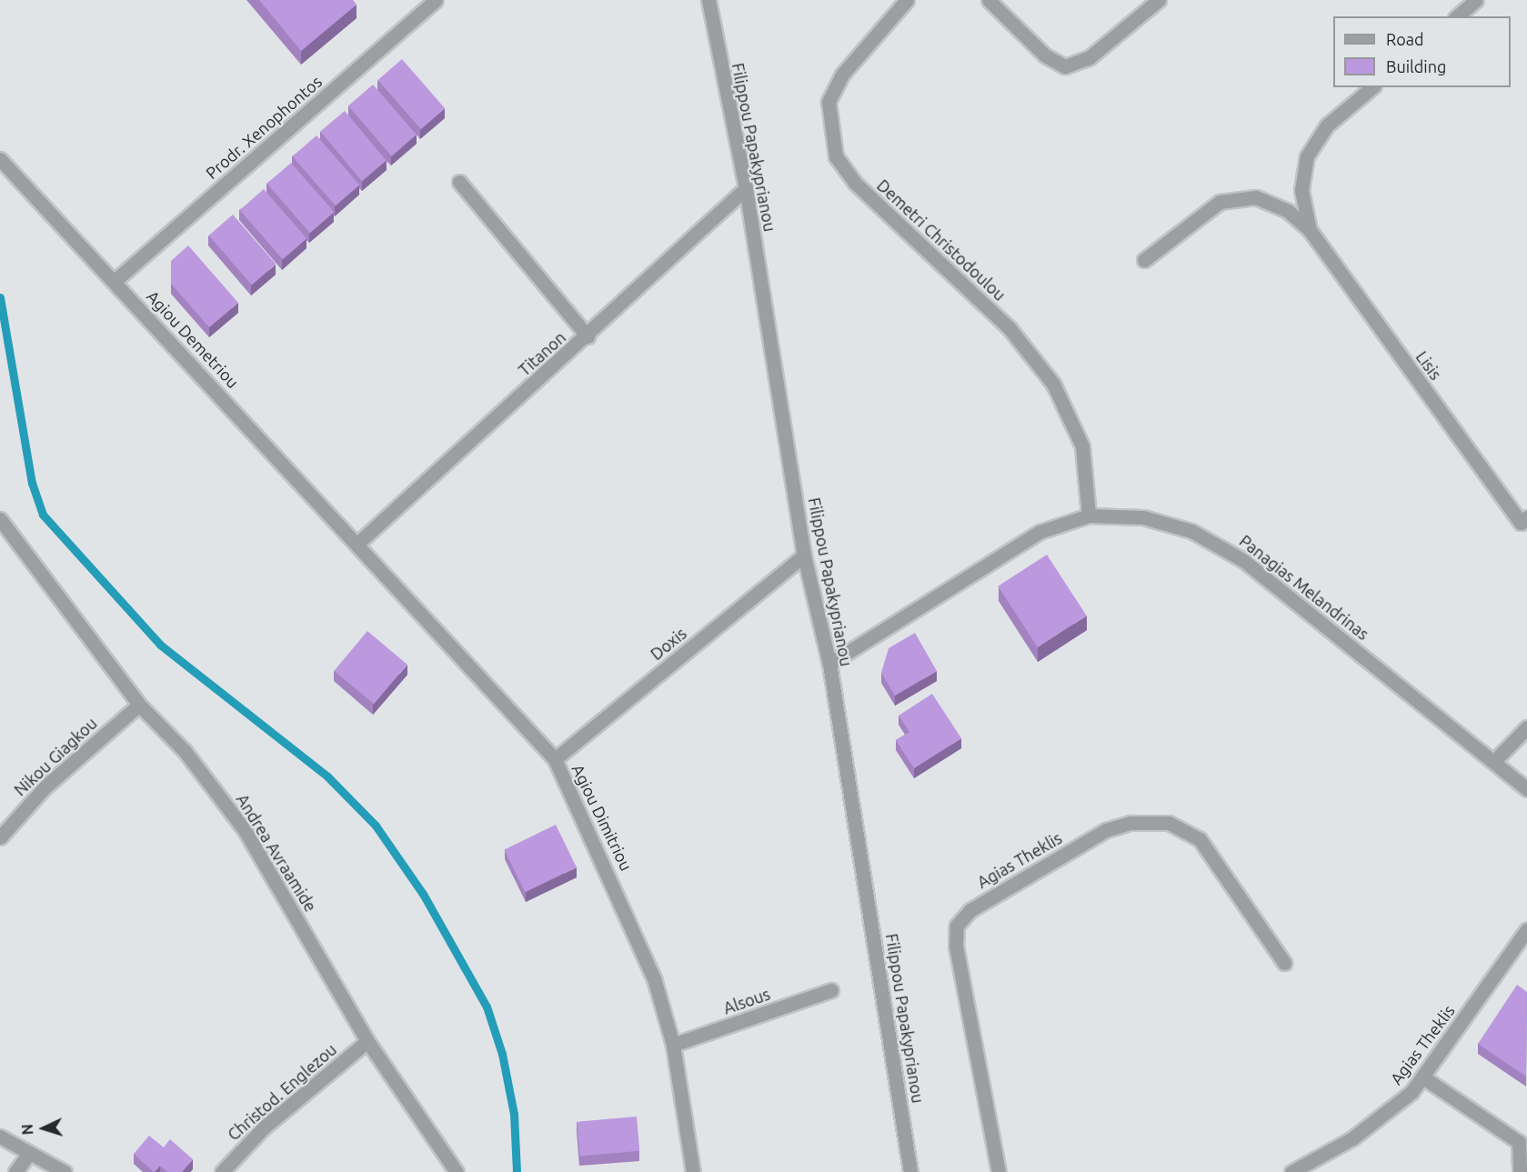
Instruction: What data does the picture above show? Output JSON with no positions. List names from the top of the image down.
{
  "streets": {
    "street": [
      "Prodr. Xenophontos",
      "Filippou Papakyprianou",
      "Demetri Christodoulou",
      "Agiou Demetriou",
      "Titanon",
      "Lisis",
      "Panagias Melandrinas",
      "Doxis",
      "Nikou Giagkou",
      "Agiou Dimitriou",
      "Andrea Avraamide",
      "Agias Theklis",
      "Alsous",
      "Christod. Englezou"
    ]
  },
  "crossings": [
    ["Prodr. Xenophontos", "Agiou Demetriou"],
    ["Filippou Papakyprianou", "Titanon"],
    ["Filippou Papakyprianou", "Panagias Melandrinas"],
    ["Filippou Papakyprianou", "Doxis"],
    ["Demetri Christodoulou", "Panagias Melandrinas"],
    ["Agiou Demetriou", "Titanon"],
    ["Agiou Demetriou", "Agiou Dimitriou"],
    ["Titanon", "Agiou Dimitriou"],
    ["Doxis", "Agiou Dimitriou"],
    ["Nikou Giagkou", "Andrea Avraamide"],
    ["Agiou Dimitriou", "Alsous"],
    ["Andrea Avraamide", "Christod. Englezou"]
  ],
  "legend": ["Road", "Building"],
  "north": "left"
}
